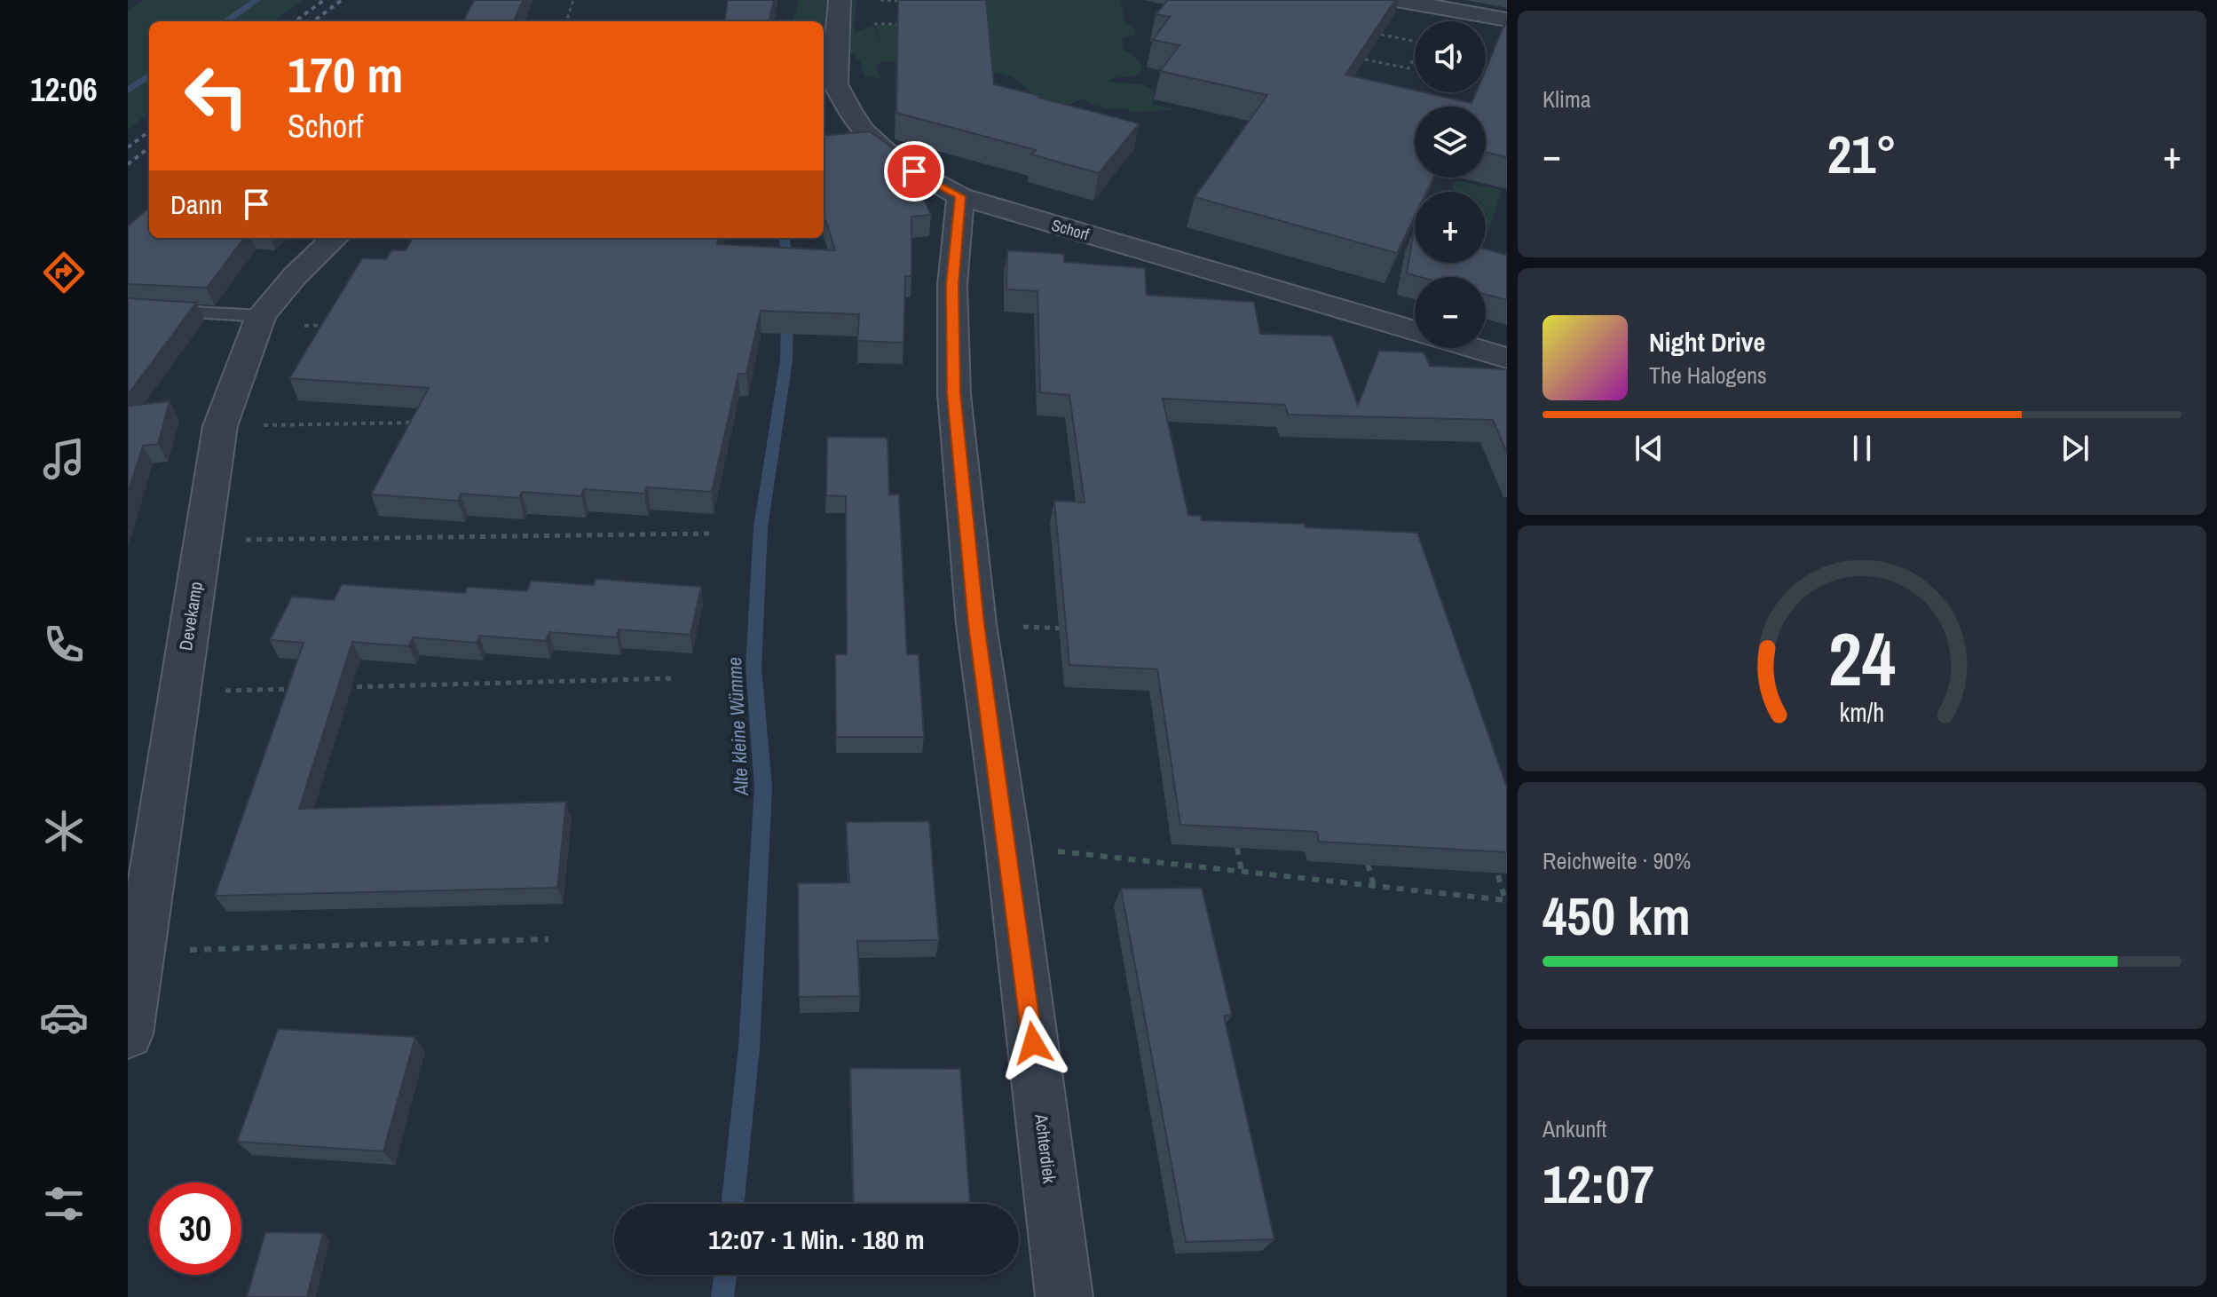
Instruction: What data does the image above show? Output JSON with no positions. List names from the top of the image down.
{
  "streets": {
    "street": ["Schorf", "Devekamp", "Achterdiek"]
  },
  "crossings": [
    ["Schorf", "Achterdiek"]
  ],
  "water": ["Alte kleine Wümme"],
  "page": {
    "tabs": "12:06",
    "tile": [
      "Klima",
      ["Reichweite · 90%", "450 km"],
      ["Ankunft", "12:07"]
    ],
    "map_buttons": ["+", "−"],
    "turn": ["170 m", "Schorf"],
    "heat": ["−", "21°", "+"],
    "then": "Dann",
    "song": ["Night Drive", "The Halogens"],
    "limit": "30",
    "trip": "12:07 · 1 Min. · 180 m",
    "gauge": ["24", "km/h"]
  }
}
